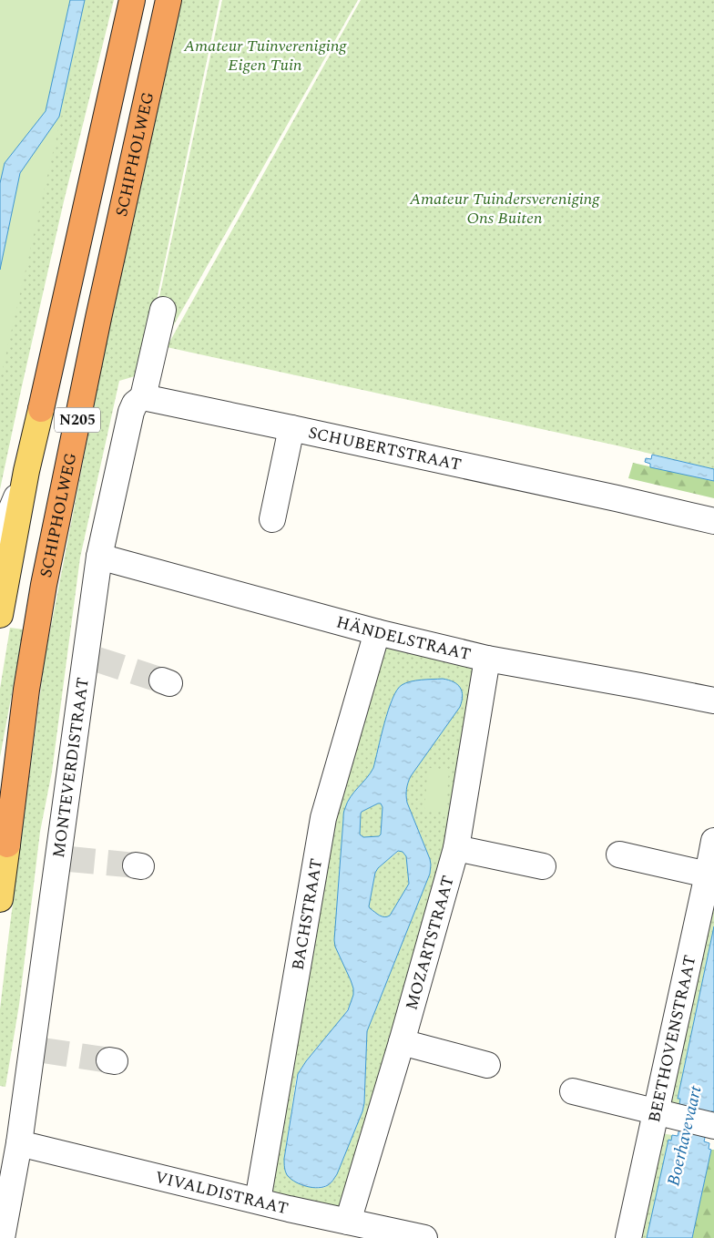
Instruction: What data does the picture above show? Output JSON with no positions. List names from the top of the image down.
{
  "streets": {
    "highway": ["SCHIPHOLWEG", "N205"],
    "street": [
      "SCHUBERTSTRAAT",
      "HÄNDELSTRAAT",
      "MONTEVERDISTRAAT",
      "BACHSTRAAT",
      "MOZARTSTRAAT",
      "BEETHOVENSTRAAT",
      "VIVALDISTRAAT"
    ]
  },
  "crossings": [
    ["SCHUBERTSTRAAT", "MONTEVERDISTRAAT"],
    ["HÄNDELSTRAAT", "MONTEVERDISTRAAT"],
    ["HÄNDELSTRAAT", "BACHSTRAAT"],
    ["HÄNDELSTRAAT", "MOZARTSTRAAT"],
    ["MONTEVERDISTRAAT", "VIVALDISTRAAT"],
    ["BACHSTRAAT", "VIVALDISTRAAT"],
    ["MOZARTSTRAAT", "VIVALDISTRAAT"]
  ],
  "water": ["Boerhavevaart"],
  "parks": ["Amateur Tuinvereniging Eigen Tuin", "Amateur Tuindersvereniging Ons Buiten"]
}
